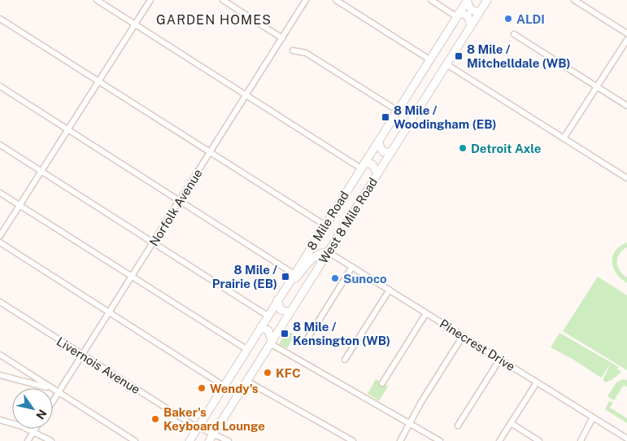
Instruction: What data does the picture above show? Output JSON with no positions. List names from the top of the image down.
{
  "streets": {
    "highway": ["8 Mile Road", "West 8 Mile Road"],
    "street": ["Norfolk Avenue", "Pinecrest Drive", "Livernois Avenue"]
  },
  "crossings": [
    ["Norfolk Avenue", "Livernois Avenue"],
    ["8 Mile Road", "Livernois Avenue"],
    ["West 8 Mile Road", "Pinecrest Drive"],
    ["West 8 Mile Road", "Livernois Avenue"]
  ],
  "districts": ["GARDEN HOMES"],
  "places": {
    "other": [
      "ALDI",
      "Detroit Axle",
      "Sunoco",
      "KFC",
      "Wendy's",
      "Baker's Keyboard Lounge"
    ],
    "transit": [
      "8 Mile / Mitchelldale (WB)",
      "8 Mile / Woodingham (EB)",
      "8 Mile / Prairie (EB)",
      "8 Mile / Kensington (WB)"
    ]
  },
  "north": "bottom right"
}
